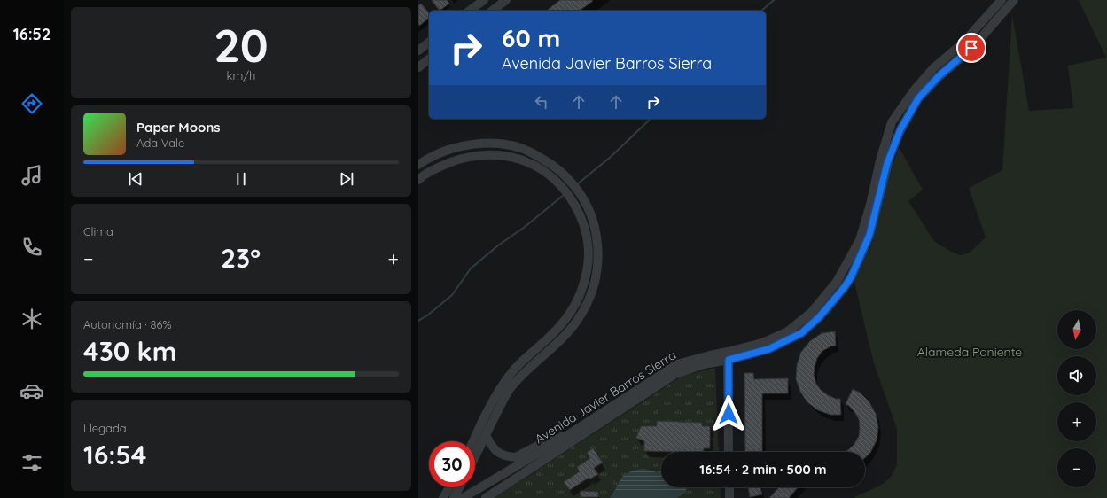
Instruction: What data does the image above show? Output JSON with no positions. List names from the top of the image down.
{
  "streets": {
    "street": ["Avenida Javier Barros Sierra"]
  },
  "parks": ["Alameda Poniente"],
  "north": "bottom",
  "page": {
    "tabs": "16:52",
    "tile": [
      ["20", "km/h"],
      "Clima",
      ["Autonomía · 86%", "430 km"],
      ["Llegada", "16:54"]
    ],
    "turn": ["60 m", "Avenida Javier Barros Sierra"],
    "song": ["Paper Moons", "Ada Vale"],
    "heat": ["−", "23°", "+"],
    "map_buttons": ["+", "−"],
    "limit": "30",
    "trip": "16:54 · 2 min · 500 m"
  }
}
